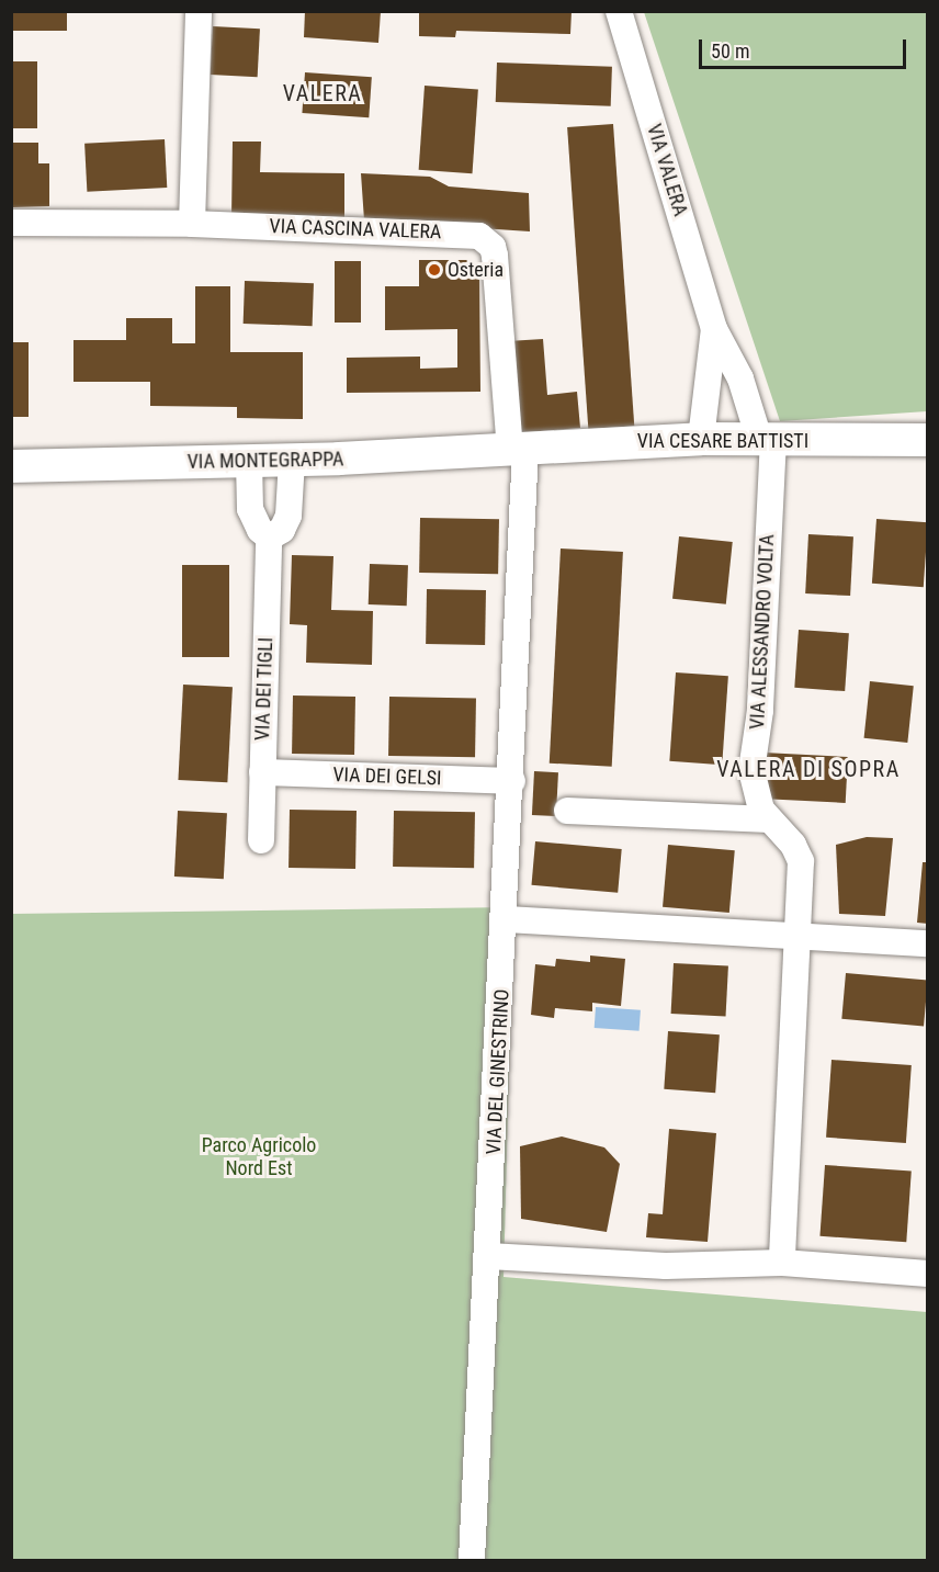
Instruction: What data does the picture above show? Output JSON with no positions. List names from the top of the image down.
{
  "streets": {
    "street": [
      "VIA VALERA",
      "VIA CASCINA VALERA",
      "VIA CESARE BATTISTI",
      "VIA MONTEGRAPPA",
      "VIA ALESSANDRO VOLTA",
      "VIA DEI TIGLI",
      "VIA DEI GELSI",
      "VIA DEL GINESTRINO"
    ]
  },
  "crossings": [
    ["VIA VALERA", "VIA CESARE BATTISTI"],
    ["VIA VALERA", "VIA ALESSANDRO VOLTA"],
    ["VIA CASCINA VALERA", "VIA CESARE BATTISTI"],
    ["VIA CASCINA VALERA", "VIA MONTEGRAPPA"],
    ["VIA CASCINA VALERA", "VIA DEL GINESTRINO"],
    ["VIA CESARE BATTISTI", "VIA MONTEGRAPPA"],
    ["VIA CESARE BATTISTI", "VIA ALESSANDRO VOLTA"],
    ["VIA CESARE BATTISTI", "VIA DEL GINESTRINO"],
    ["VIA MONTEGRAPPA", "VIA DEL GINESTRINO"],
    ["VIA DEI TIGLI", "VIA DEI GELSI"],
    ["VIA DEI GELSI", "VIA DEL GINESTRINO"]
  ],
  "districts": ["VALERA", "VALERA DI SOPRA"],
  "parks": ["Parco Agricolo Nord Est"],
  "places": ["Osteria"],
  "scale_bar": "50 m"
}
